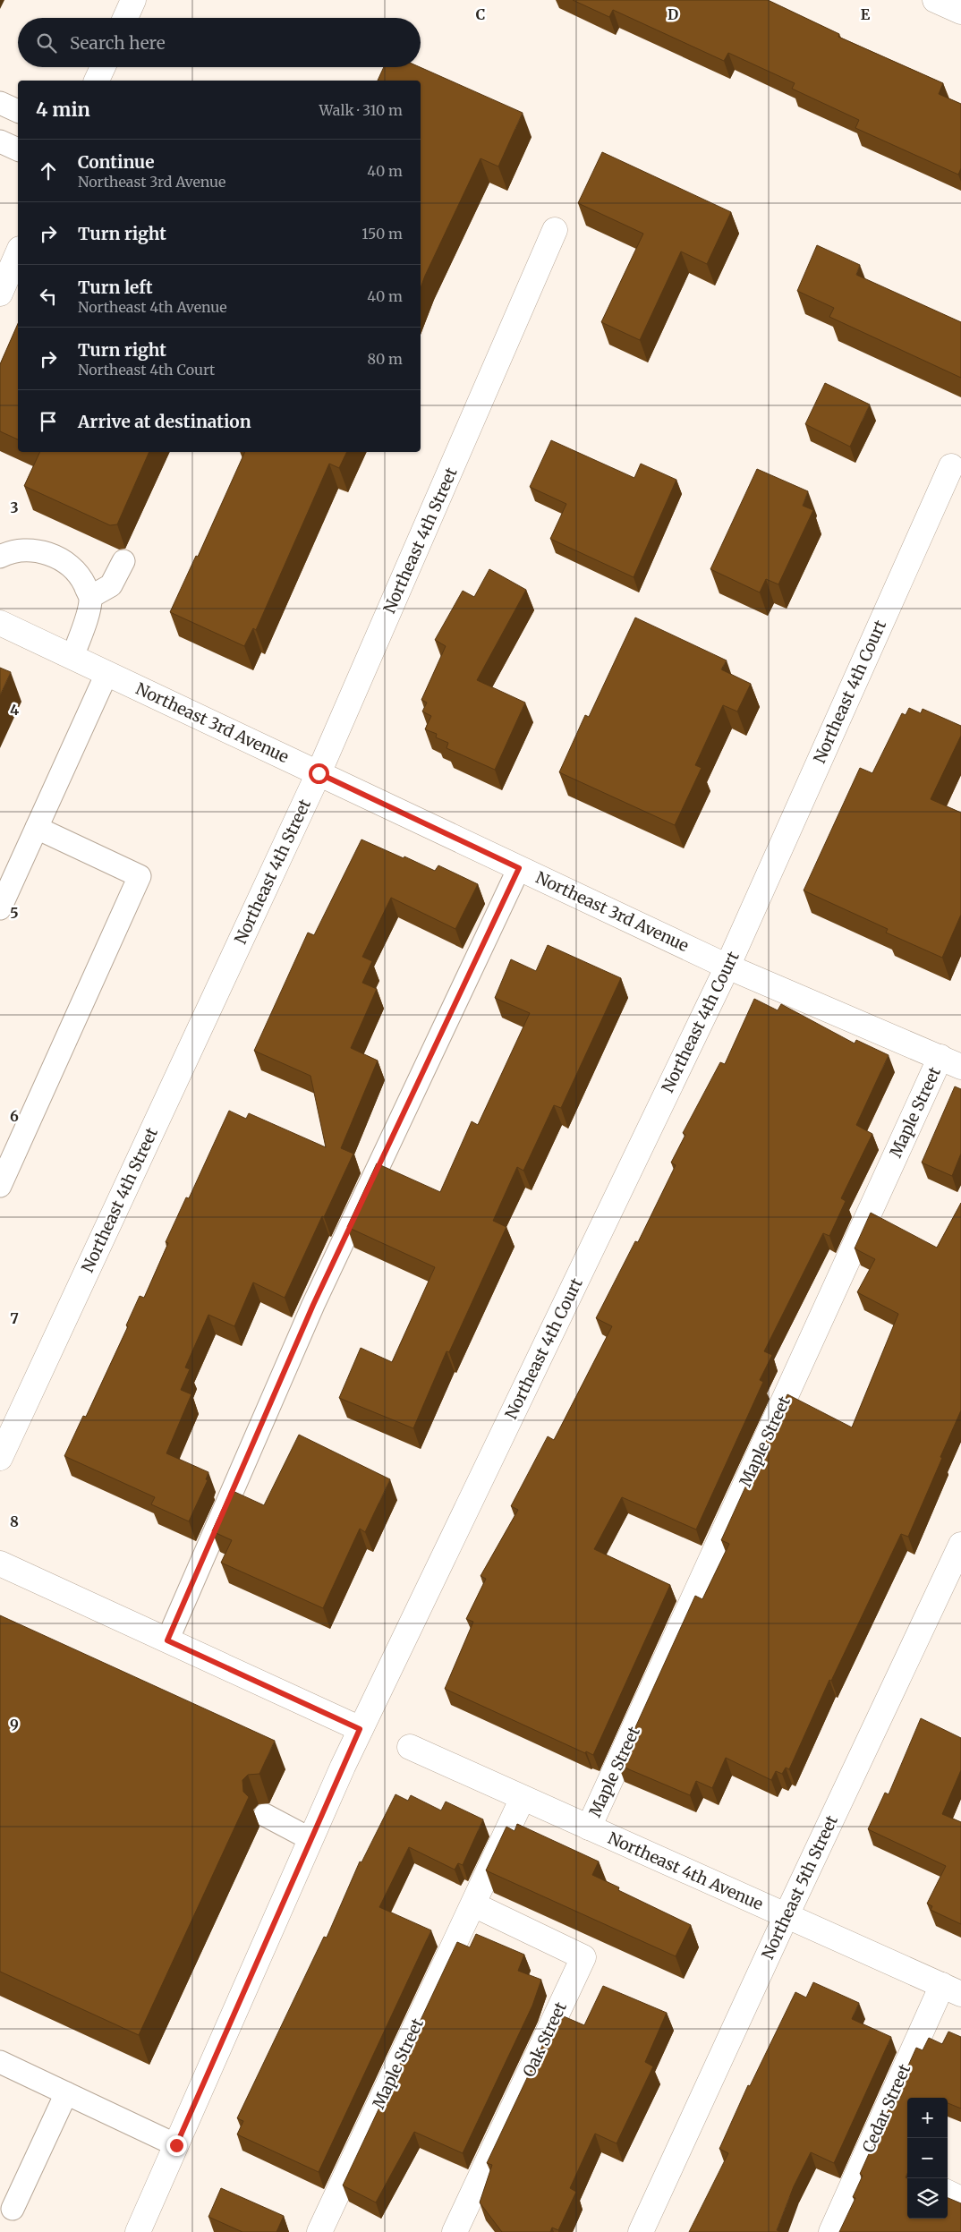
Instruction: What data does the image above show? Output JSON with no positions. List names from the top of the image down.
{
  "streets": {
    "street": [
      "Northeast 4th Street",
      "Northeast 4th Court",
      "Northeast 3rd Avenue",
      "Maple Street",
      "Northeast 4th Avenue",
      "Northeast 5th Street",
      "Oak Street",
      "Cedar Street"
    ]
  },
  "crossings": [
    ["Northeast 4th Street", "Northeast 3rd Avenue"],
    ["Northeast 4th Court", "Northeast 3rd Avenue"],
    ["Northeast 3rd Avenue", "Maple Street"],
    ["Maple Street", "Northeast 4th Avenue"],
    ["Maple Street", "Oak Street"],
    ["Northeast 4th Avenue", "Northeast 5th Street"],
    ["Northeast 4th Avenue", "Cedar Street"]
  ],
  "page": {
    "search": "Search here",
    "heading": ["4 min", "Walk · 310 m"],
    "list": [
      ["Continue", "Northeast 3rd Avenue", "40 m"],
      ["Turn right", "150 m"],
      ["Turn left", "Northeast 4th Avenue", "40 m"],
      ["Turn right", "Northeast 4th Court", "80 m"],
      "Arrive at destination"
    ],
    "map_buttons": ["+", "−"]
  },
  "grid": {
    "columns": ["C", "D", "E"],
    "rows": [
      "3",
      "4",
      "5",
      "6",
      "7",
      "8",
      "9"
    ]
  }
}
